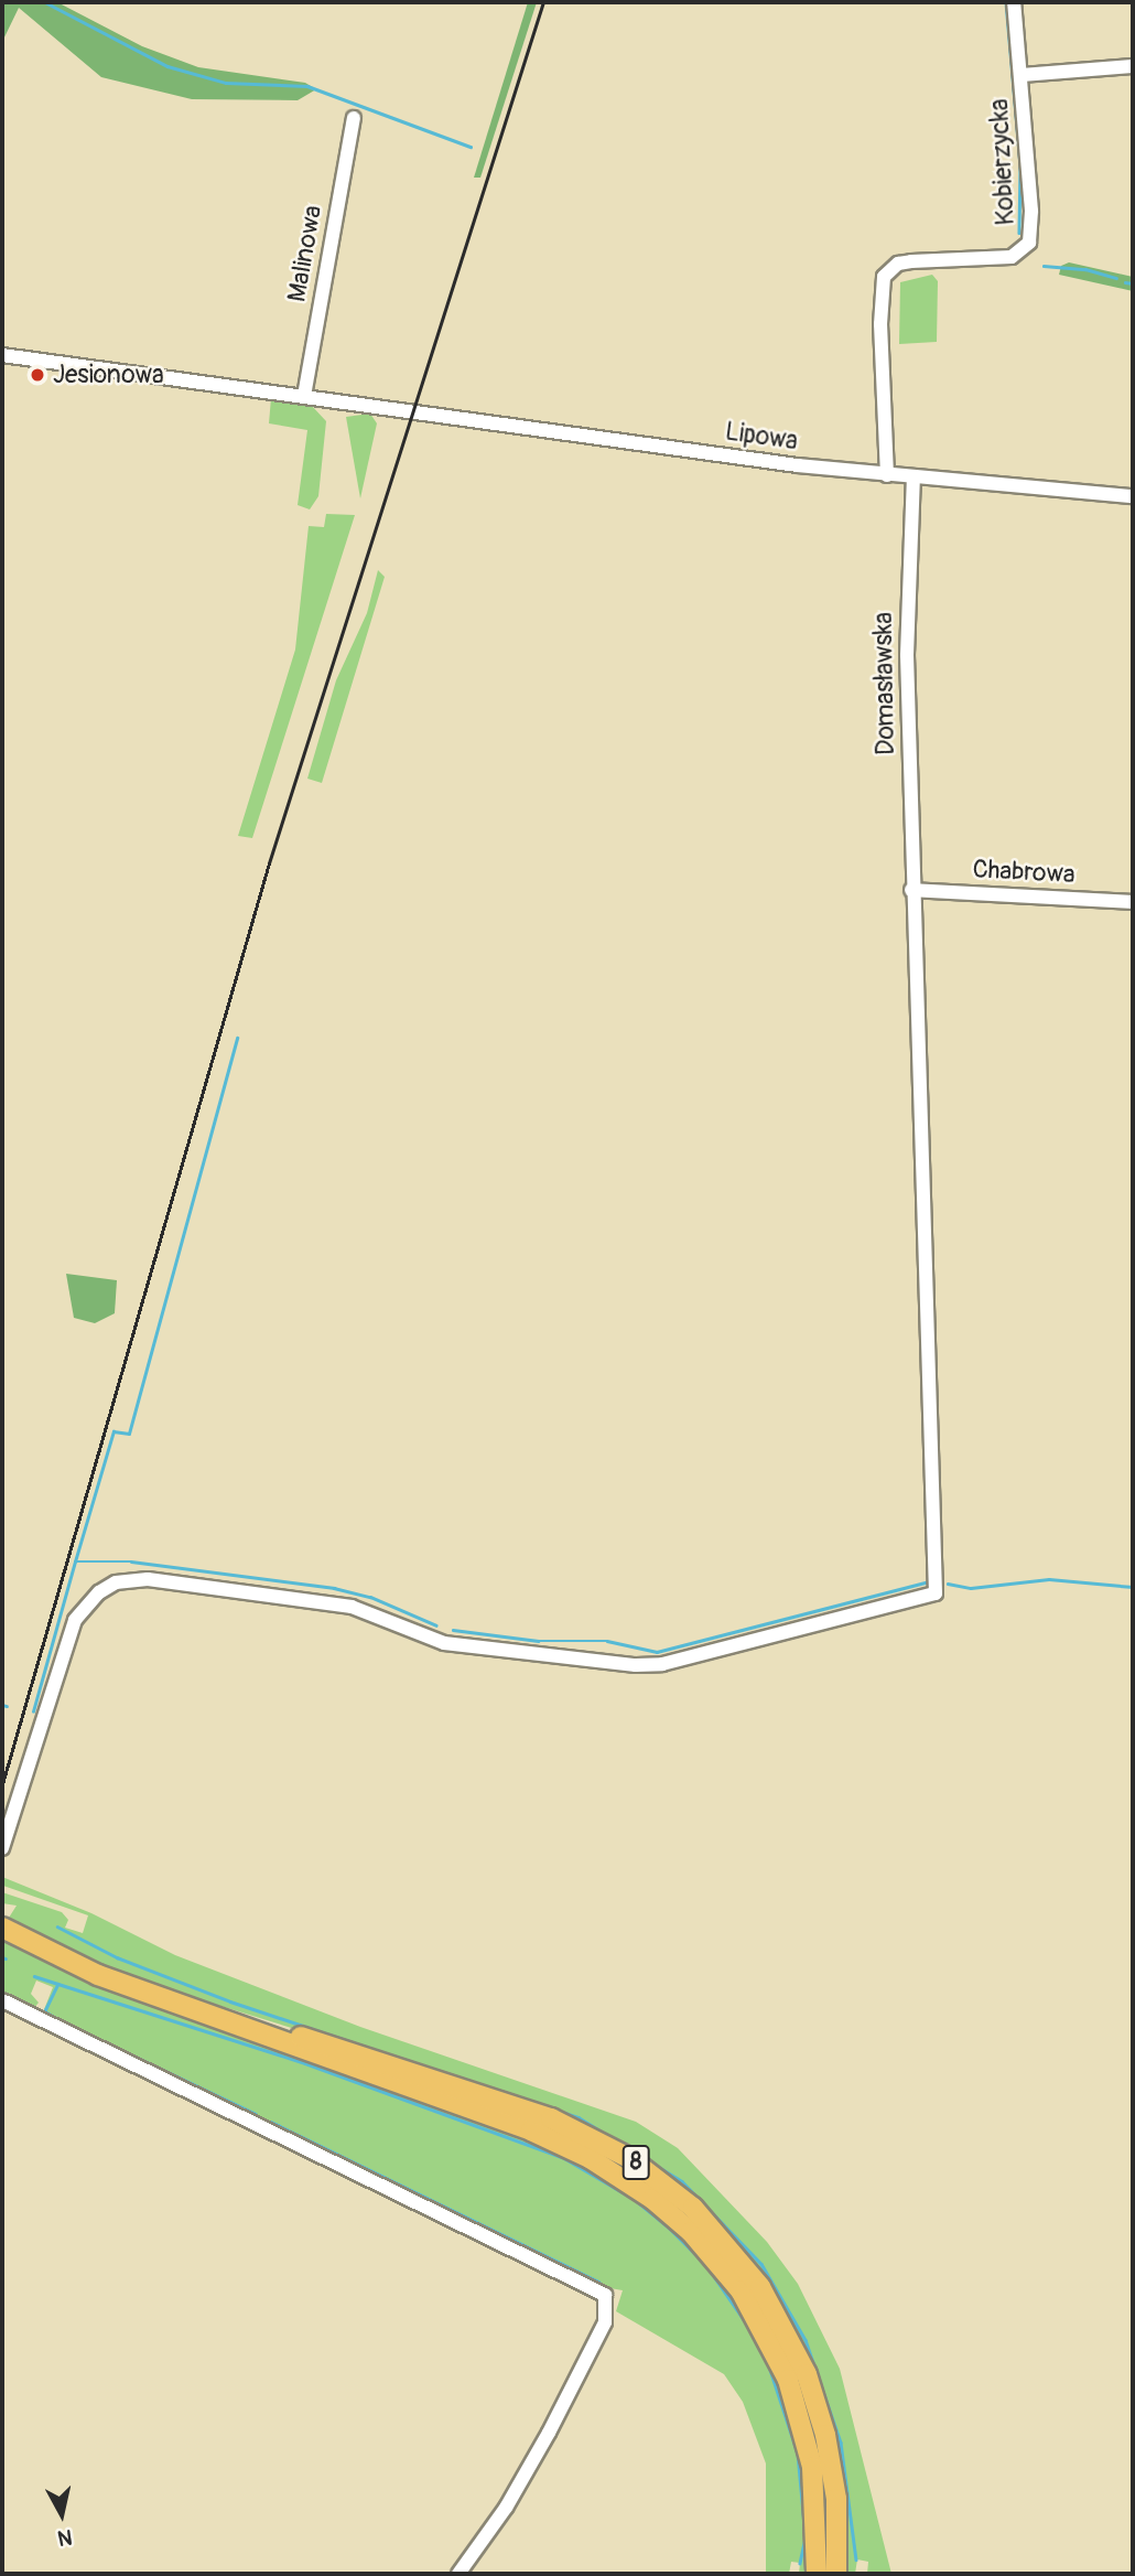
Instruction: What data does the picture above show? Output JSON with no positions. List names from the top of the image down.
{
  "streets": {
    "highway": ["8"],
    "street": [
      "Kobierzycka",
      "Malinowa",
      "Lipowa",
      "Domasławska",
      "Chabrowa"
    ]
  },
  "crossings": [
    ["Kobierzycka", "Lipowa"],
    ["Malinowa", "Lipowa"],
    ["Lipowa", "Domasławska"],
    ["Domasławska", "Chabrowa"]
  ],
  "places": ["Jesionowa"],
  "north": "bottom"
}
